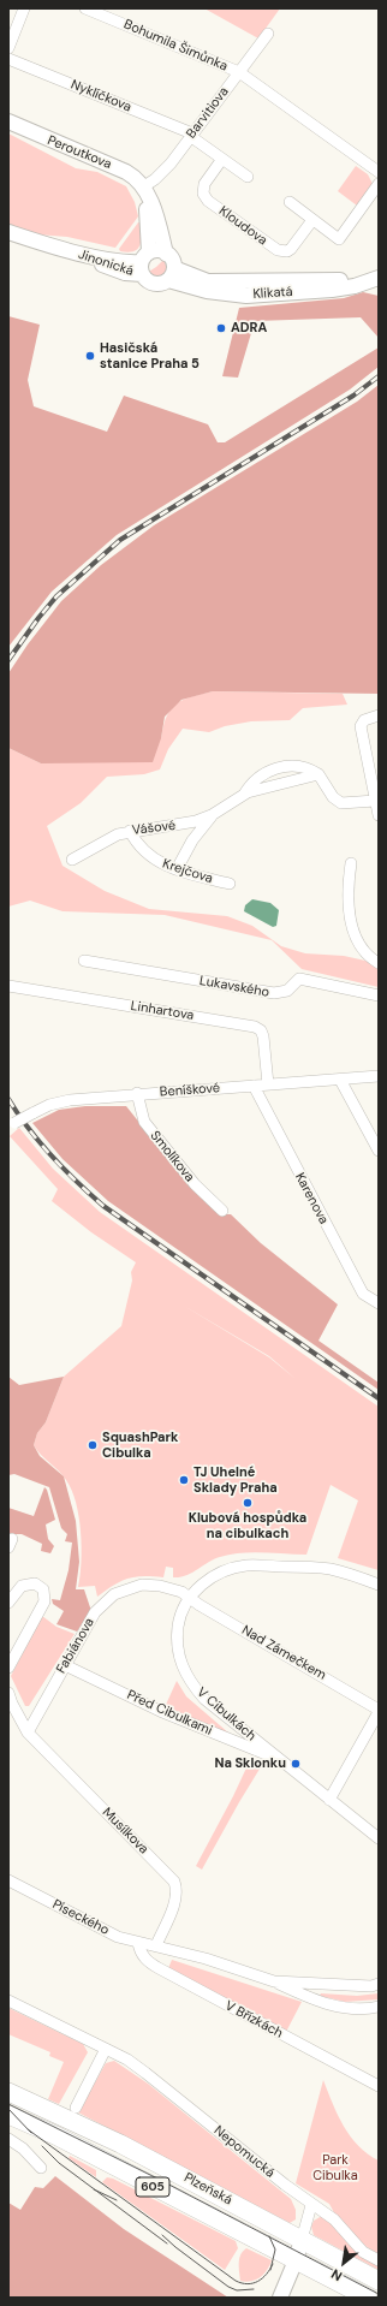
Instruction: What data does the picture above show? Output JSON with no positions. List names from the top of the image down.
{
  "streets": {
    "main road": ["605", "Plzeňská"],
    "street": [
      "Bohumila Šimůnka",
      "Nyklíčkova",
      "Barvitiova",
      "Peroutkova",
      "Kloudova",
      "Jinonická",
      "Klikatá",
      "Vášové",
      "Krejčova",
      "Lukavského",
      "Linhartova",
      "Beníškové",
      "Smolíkova",
      "Karenova",
      "Fabiánova",
      "Nad Zámečkem",
      "Před Cibulkami",
      "V Cibulkách",
      "Musílkova",
      "Píseckého",
      "V Břízkách",
      "Nepomucká"
    ]
  },
  "crossings": [
    ["Bohumila Šimůnka", "Barvitiova"],
    ["Nyklíčkova", "Barvitiova"],
    ["Barvitiova", "Peroutkova"],
    ["Jinonická", "Klikatá"],
    ["Vášové", "Krejčova"],
    ["Linhartova", "Beníškové"],
    ["Beníškové", "Smolíkova"],
    ["Beníškové", "Karenova"],
    ["Fabiánova", "Nad Zámečkem"],
    ["Fabiánova", "Před Cibulkami"],
    ["Fabiánova", "V Cibulkách"],
    ["Fabiánova", "Musílkova"],
    ["Nad Zámečkem", "V Cibulkách"],
    ["Před Cibulkami", "V Cibulkách"],
    ["Musílkova", "Píseckého"],
    ["Píseckého", "V Břízkách"]
  ],
  "parks": ["Park Cibulka"],
  "places": [
    "ADRA",
    "Hasičská stanice Praha 5",
    "SquashPark Cibulka",
    "TJ Uhelné Sklady Praha",
    "Klubová hospůdka na cibulkach",
    "Na Sklonku"
  ],
  "north": "bottom left"
}
